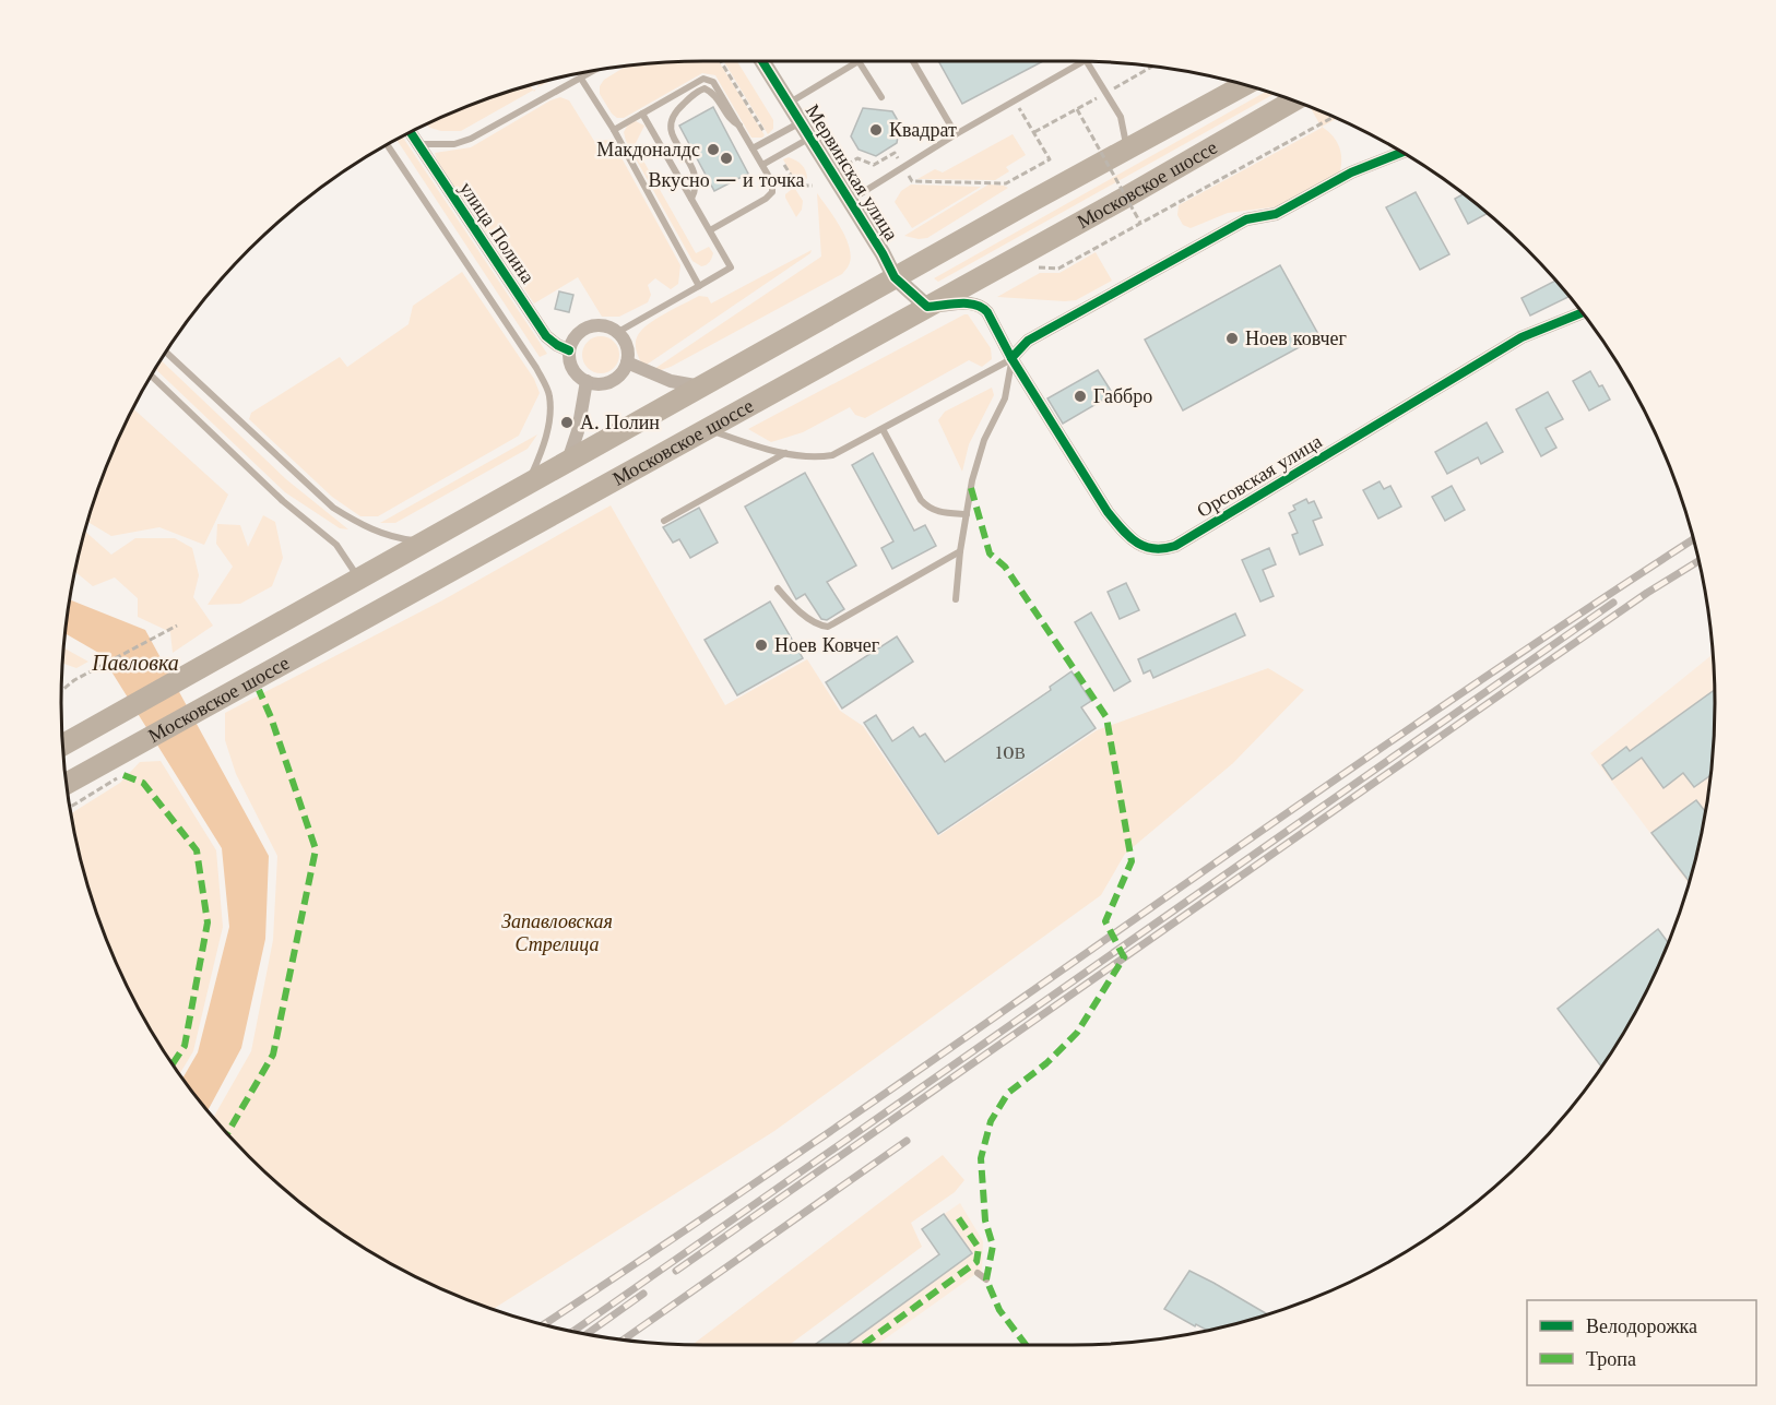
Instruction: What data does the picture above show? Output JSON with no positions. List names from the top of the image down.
{
  "streets": {
    "main road": ["Московское шоссе"],
    "street": ["Мервинская улица", "улица Полина", "Орсовская улица"]
  },
  "crossings": [
    ["Мервинская улица", "Московское шоссе"],
    ["Мервинская улица", "Орсовская улица"],
    ["Московское шоссе", "Орсовская улица"]
  ],
  "water": ["Павловка"],
  "parks": ["Запавловская Стрелица"],
  "places": [
    "Квадрат",
    "Макдоналдс",
    "Вкусно — и точка",
    "Ноев ковчег",
    "Габбро",
    "А. Полин",
    "Ноев Ковчег"
  ],
  "house_numbers": ["10В"],
  "legend": ["Велодорожка", "Тропа"]
}
